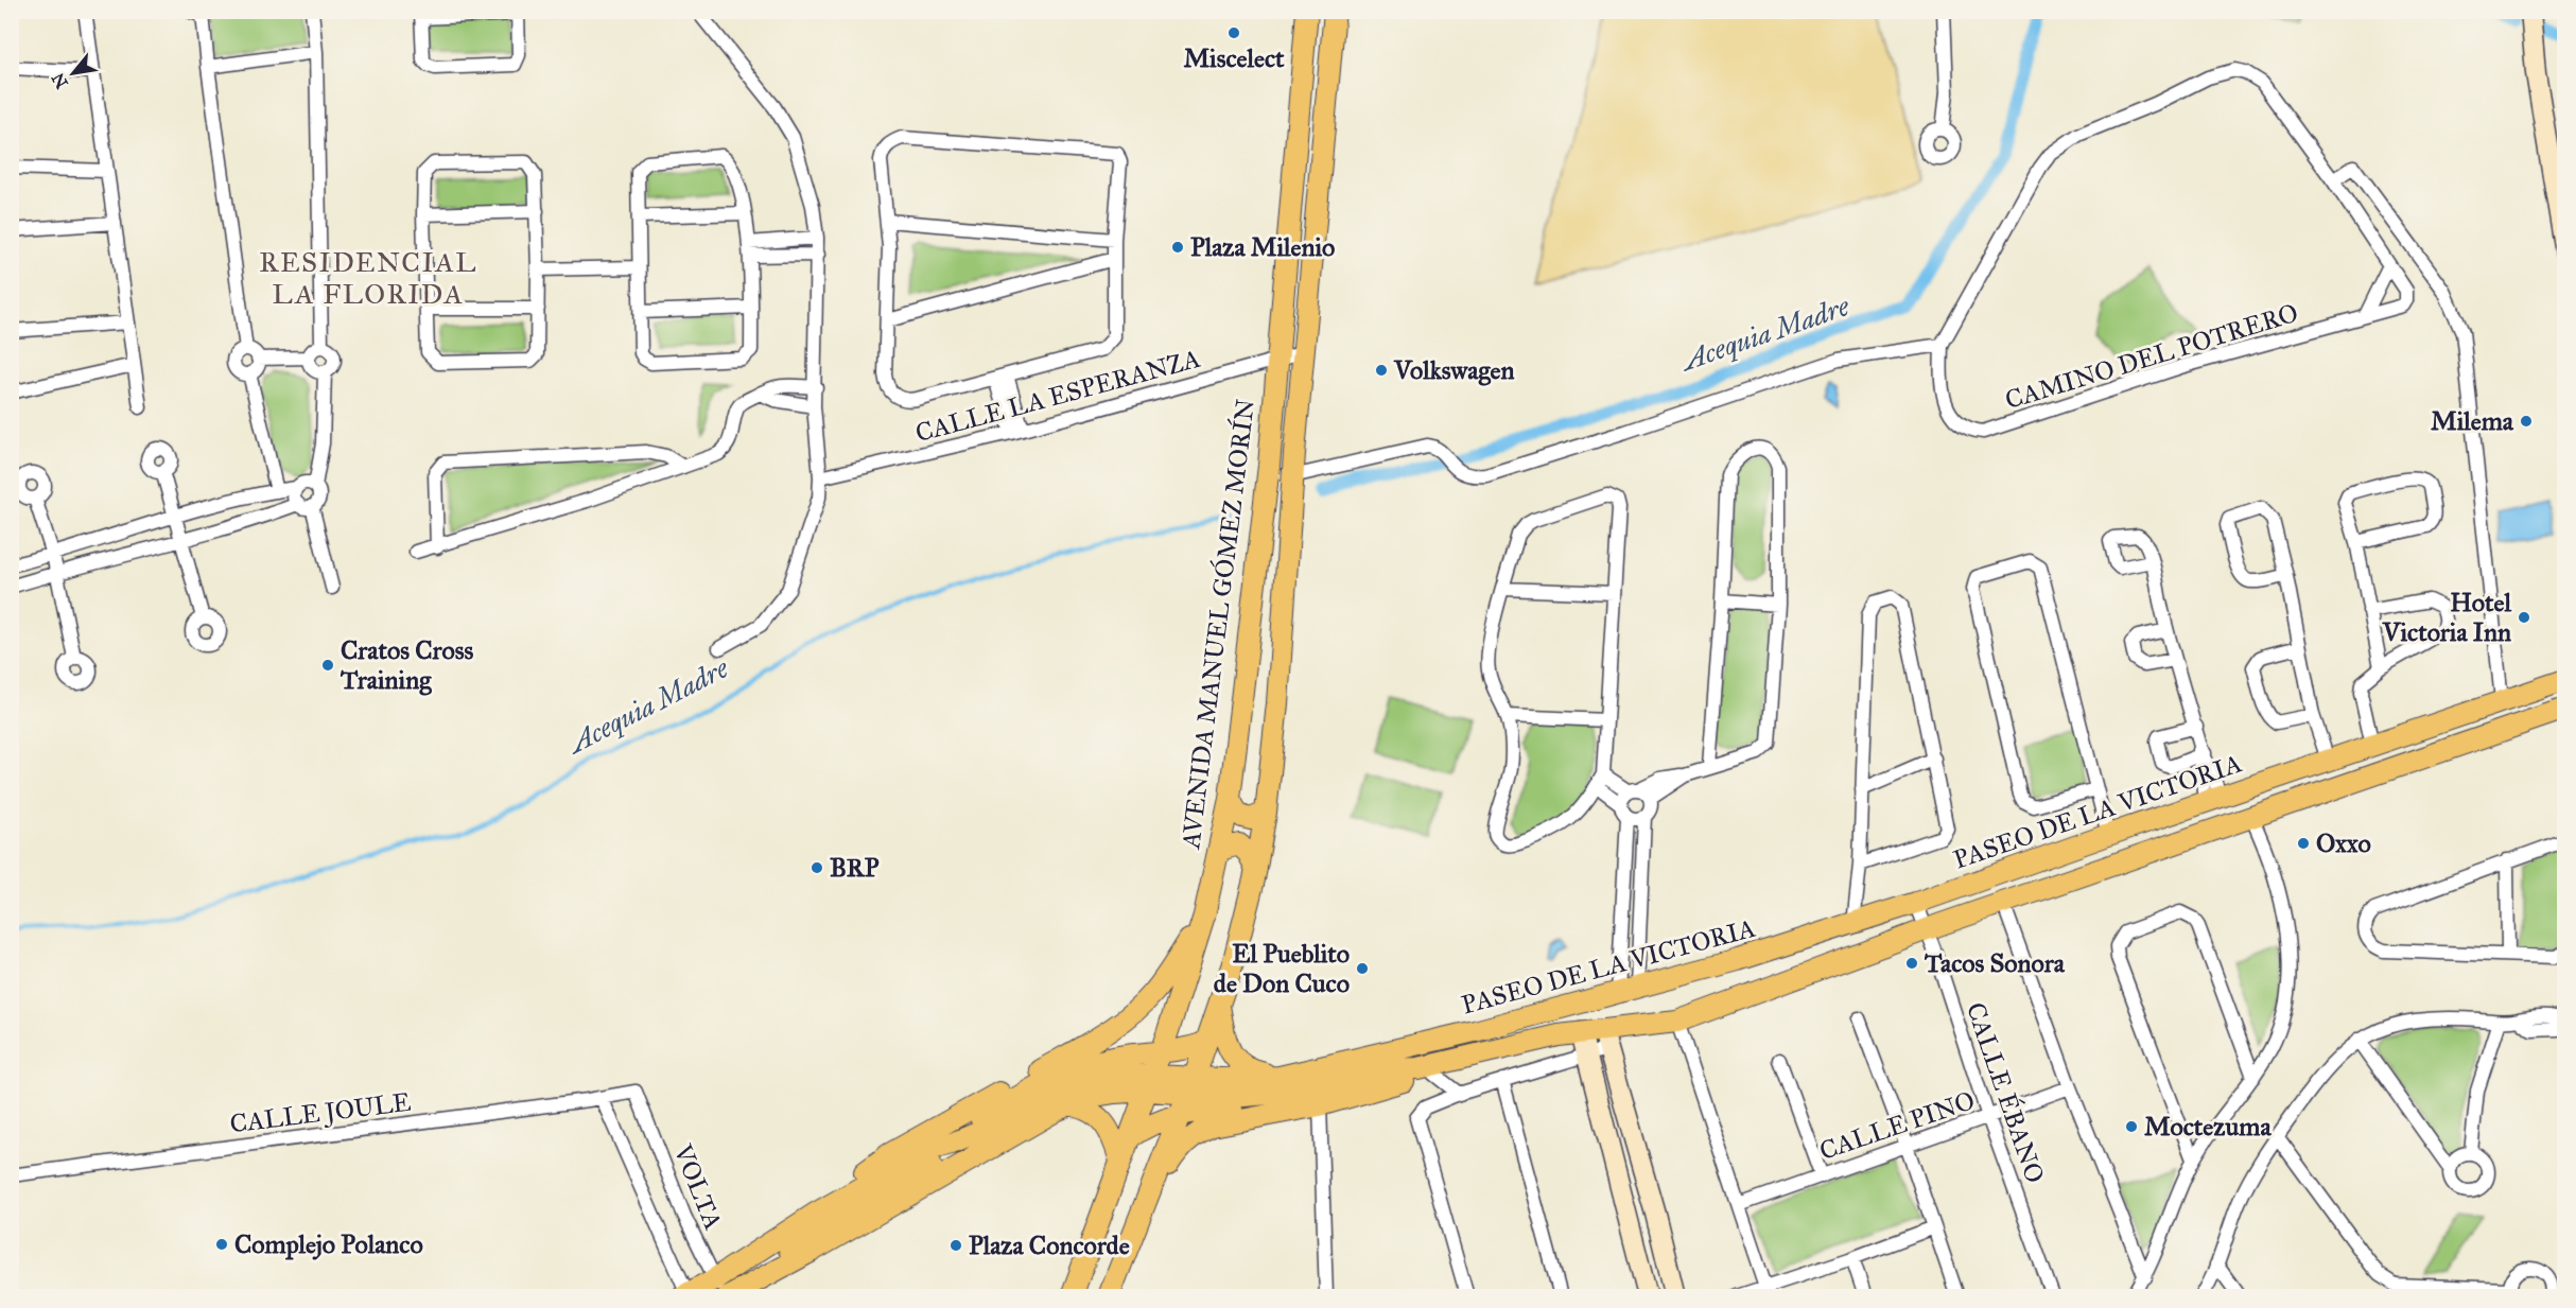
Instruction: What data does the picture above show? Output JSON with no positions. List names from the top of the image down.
{
  "streets": {
    "main road": ["AVENIDA MANUEL GÓMEZ MORÍN", "PASEO DE LA VICTORIA"],
    "street": [
      "CAMINO DEL POTRERO",
      "CALLE LA ESPERANZA",
      "CALLE ÉBANO",
      "CALLE JOULE",
      "CALLE PINO",
      "VOLTA"
    ]
  },
  "crossings": [
    ["CALLE LA ESPERANZA", "AVENIDA MANUEL GÓMEZ MORÍN"],
    ["PASEO DE LA VICTORIA", "CALLE ÉBANO"],
    ["CALLE ÉBANO", "CALLE PINO"],
    ["CALLE JOULE", "VOLTA"]
  ],
  "districts": ["RESIDENCIAL LA FLORIDA"],
  "water": ["Acequia Madre"],
  "places": [
    "Miscelect",
    "Plaza Milenio",
    "Volkswagen",
    "Milema",
    "Hotel Victoria Inn",
    "Cratos Cross Training",
    "Oxxo",
    "BRP",
    "Tacos Sonora",
    "El Pueblito de Don Cuco",
    "Moctezuma",
    "Complejo Polanco",
    "Plaza Concorde"
  ],
  "north": "bottom left"
}
